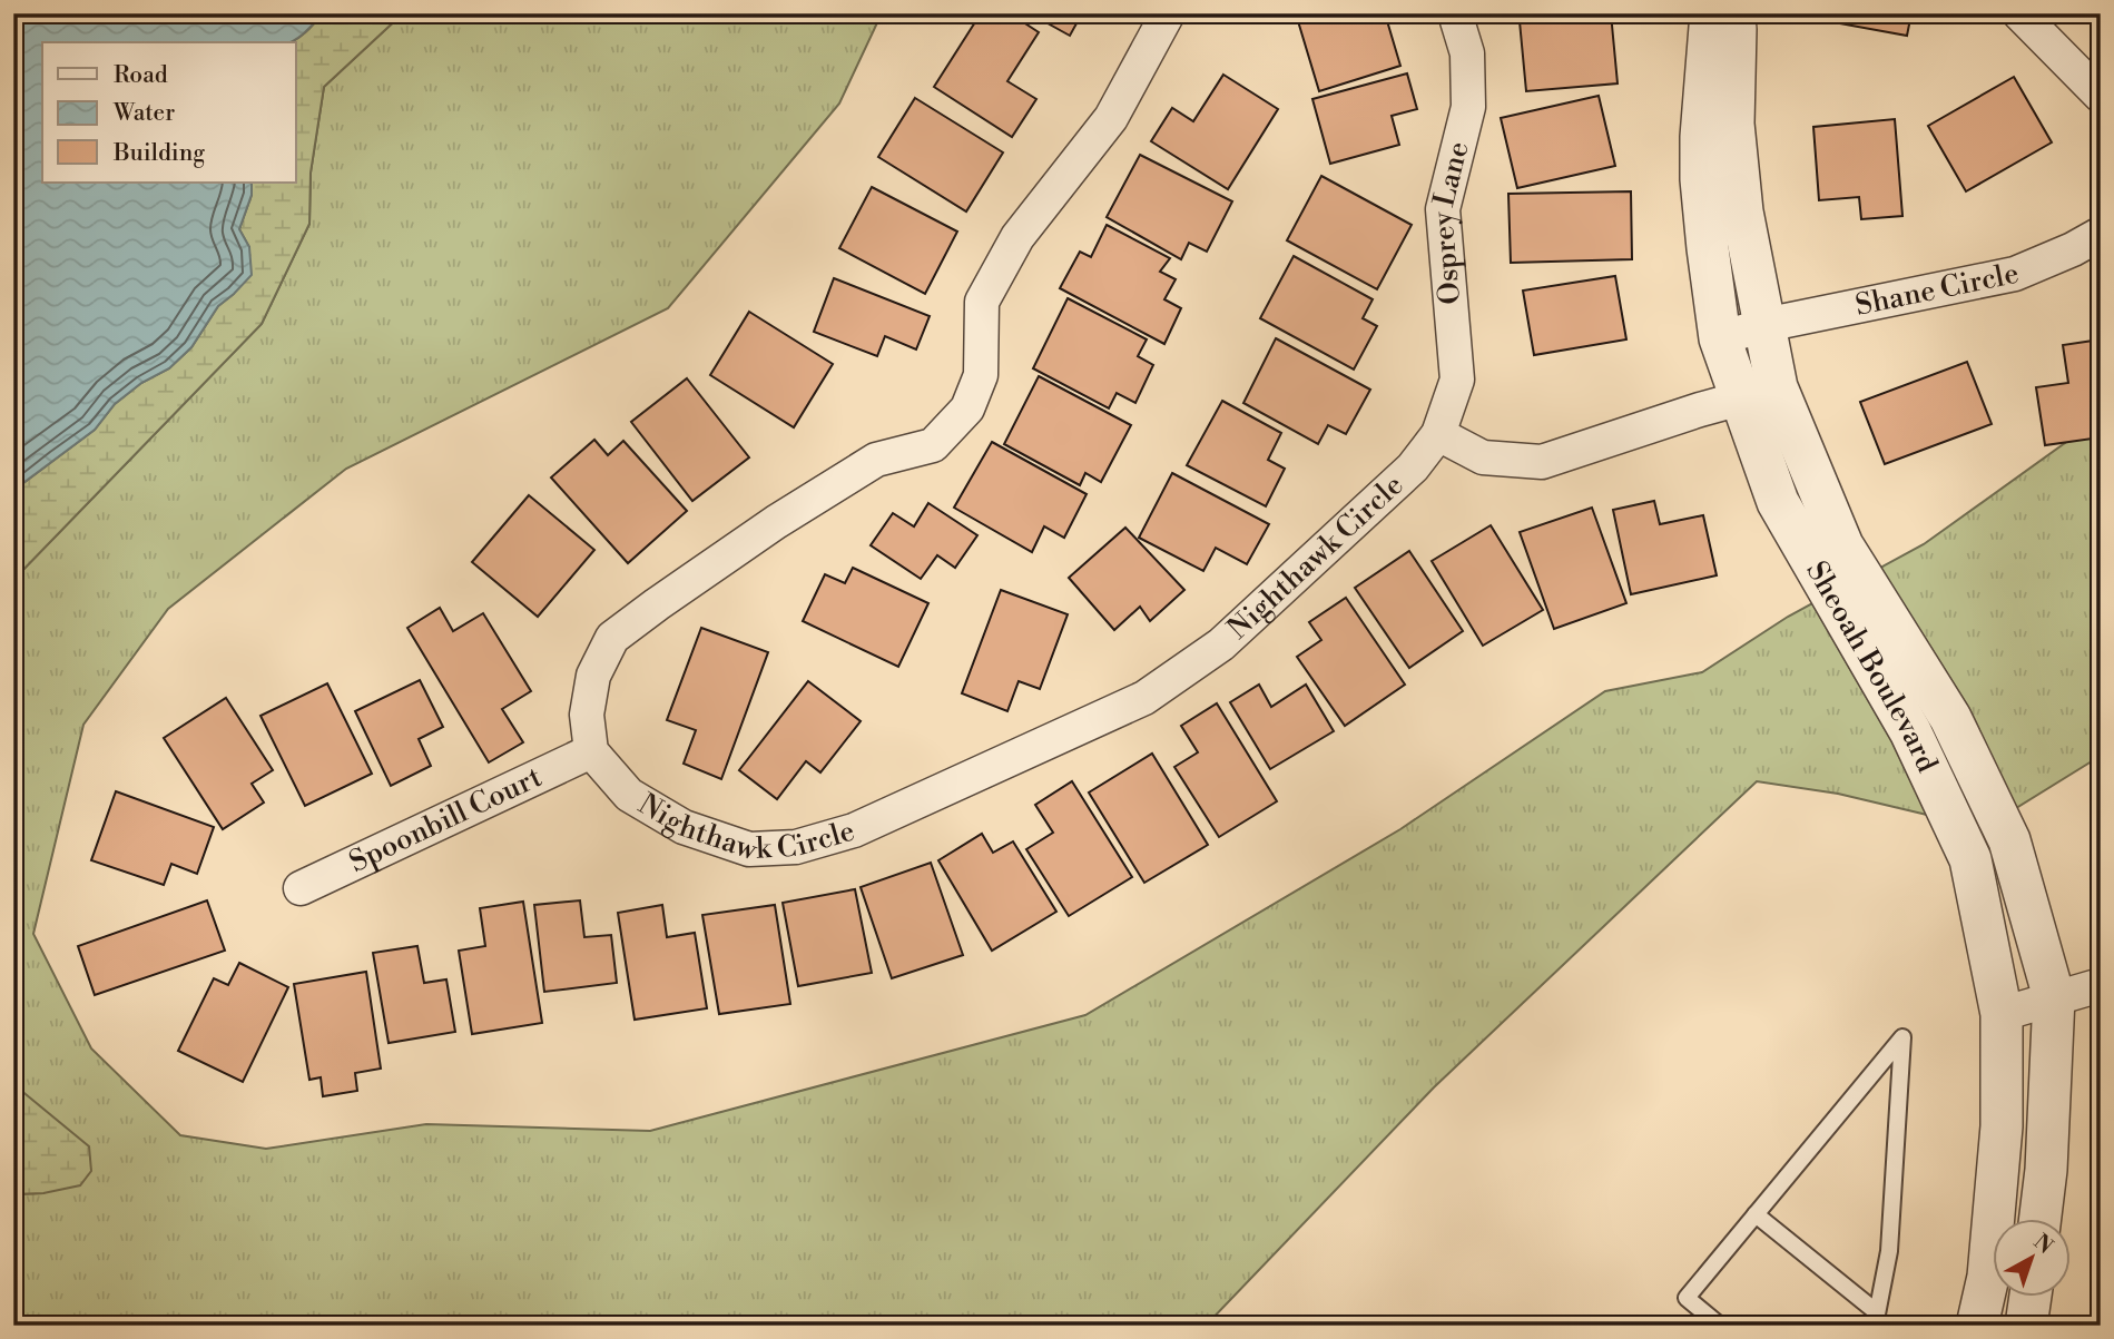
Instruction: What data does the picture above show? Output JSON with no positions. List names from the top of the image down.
{
  "streets": {
    "street": [
      "Osprey Lane",
      "Shane Circle",
      "Nighthawk Circle",
      "Sheoah Boulevard",
      "Spoonbill Court"
    ]
  },
  "crossings": [
    ["Osprey Lane", "Nighthawk Circle"],
    ["Shane Circle", "Sheoah Boulevard"],
    ["Nighthawk Circle", "Spoonbill Court"]
  ],
  "legend": ["Road", "Water", "Building"],
  "north": "top right"
}
